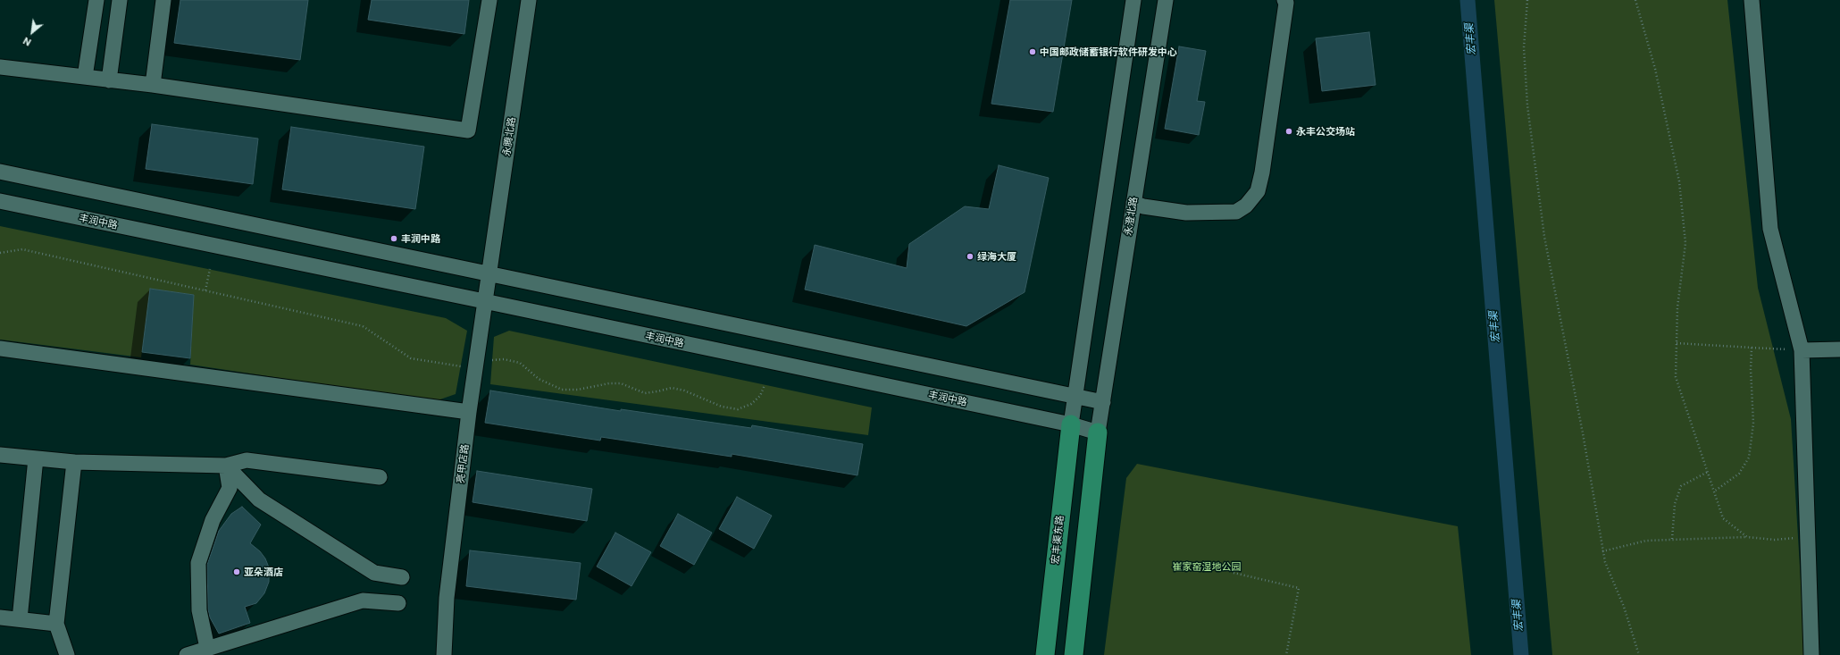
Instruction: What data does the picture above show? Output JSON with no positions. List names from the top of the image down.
{
  "streets": {
    "main road": ["宏丰渠东路"],
    "street": [
      "永腾北路",
      "永澄北路",
      "丰润中路",
      "亮甲店路"
    ]
  },
  "crossings": [
    ["永腾北路", "亮甲店路"],
    ["永澄北路", "丰润中路"],
    ["丰润中路", "亮甲店路"],
    ["丰润中路", "宏丰渠东路"]
  ],
  "water": ["宏丰渠"],
  "parks": ["崔家窑湿地公园"],
  "places": [
    "中国邮政储蓄银行软件研发中心",
    "永丰公交场站",
    "丰润中路",
    "绿海大厦",
    "亚朵酒店"
  ],
  "north": "bottom left"
}
